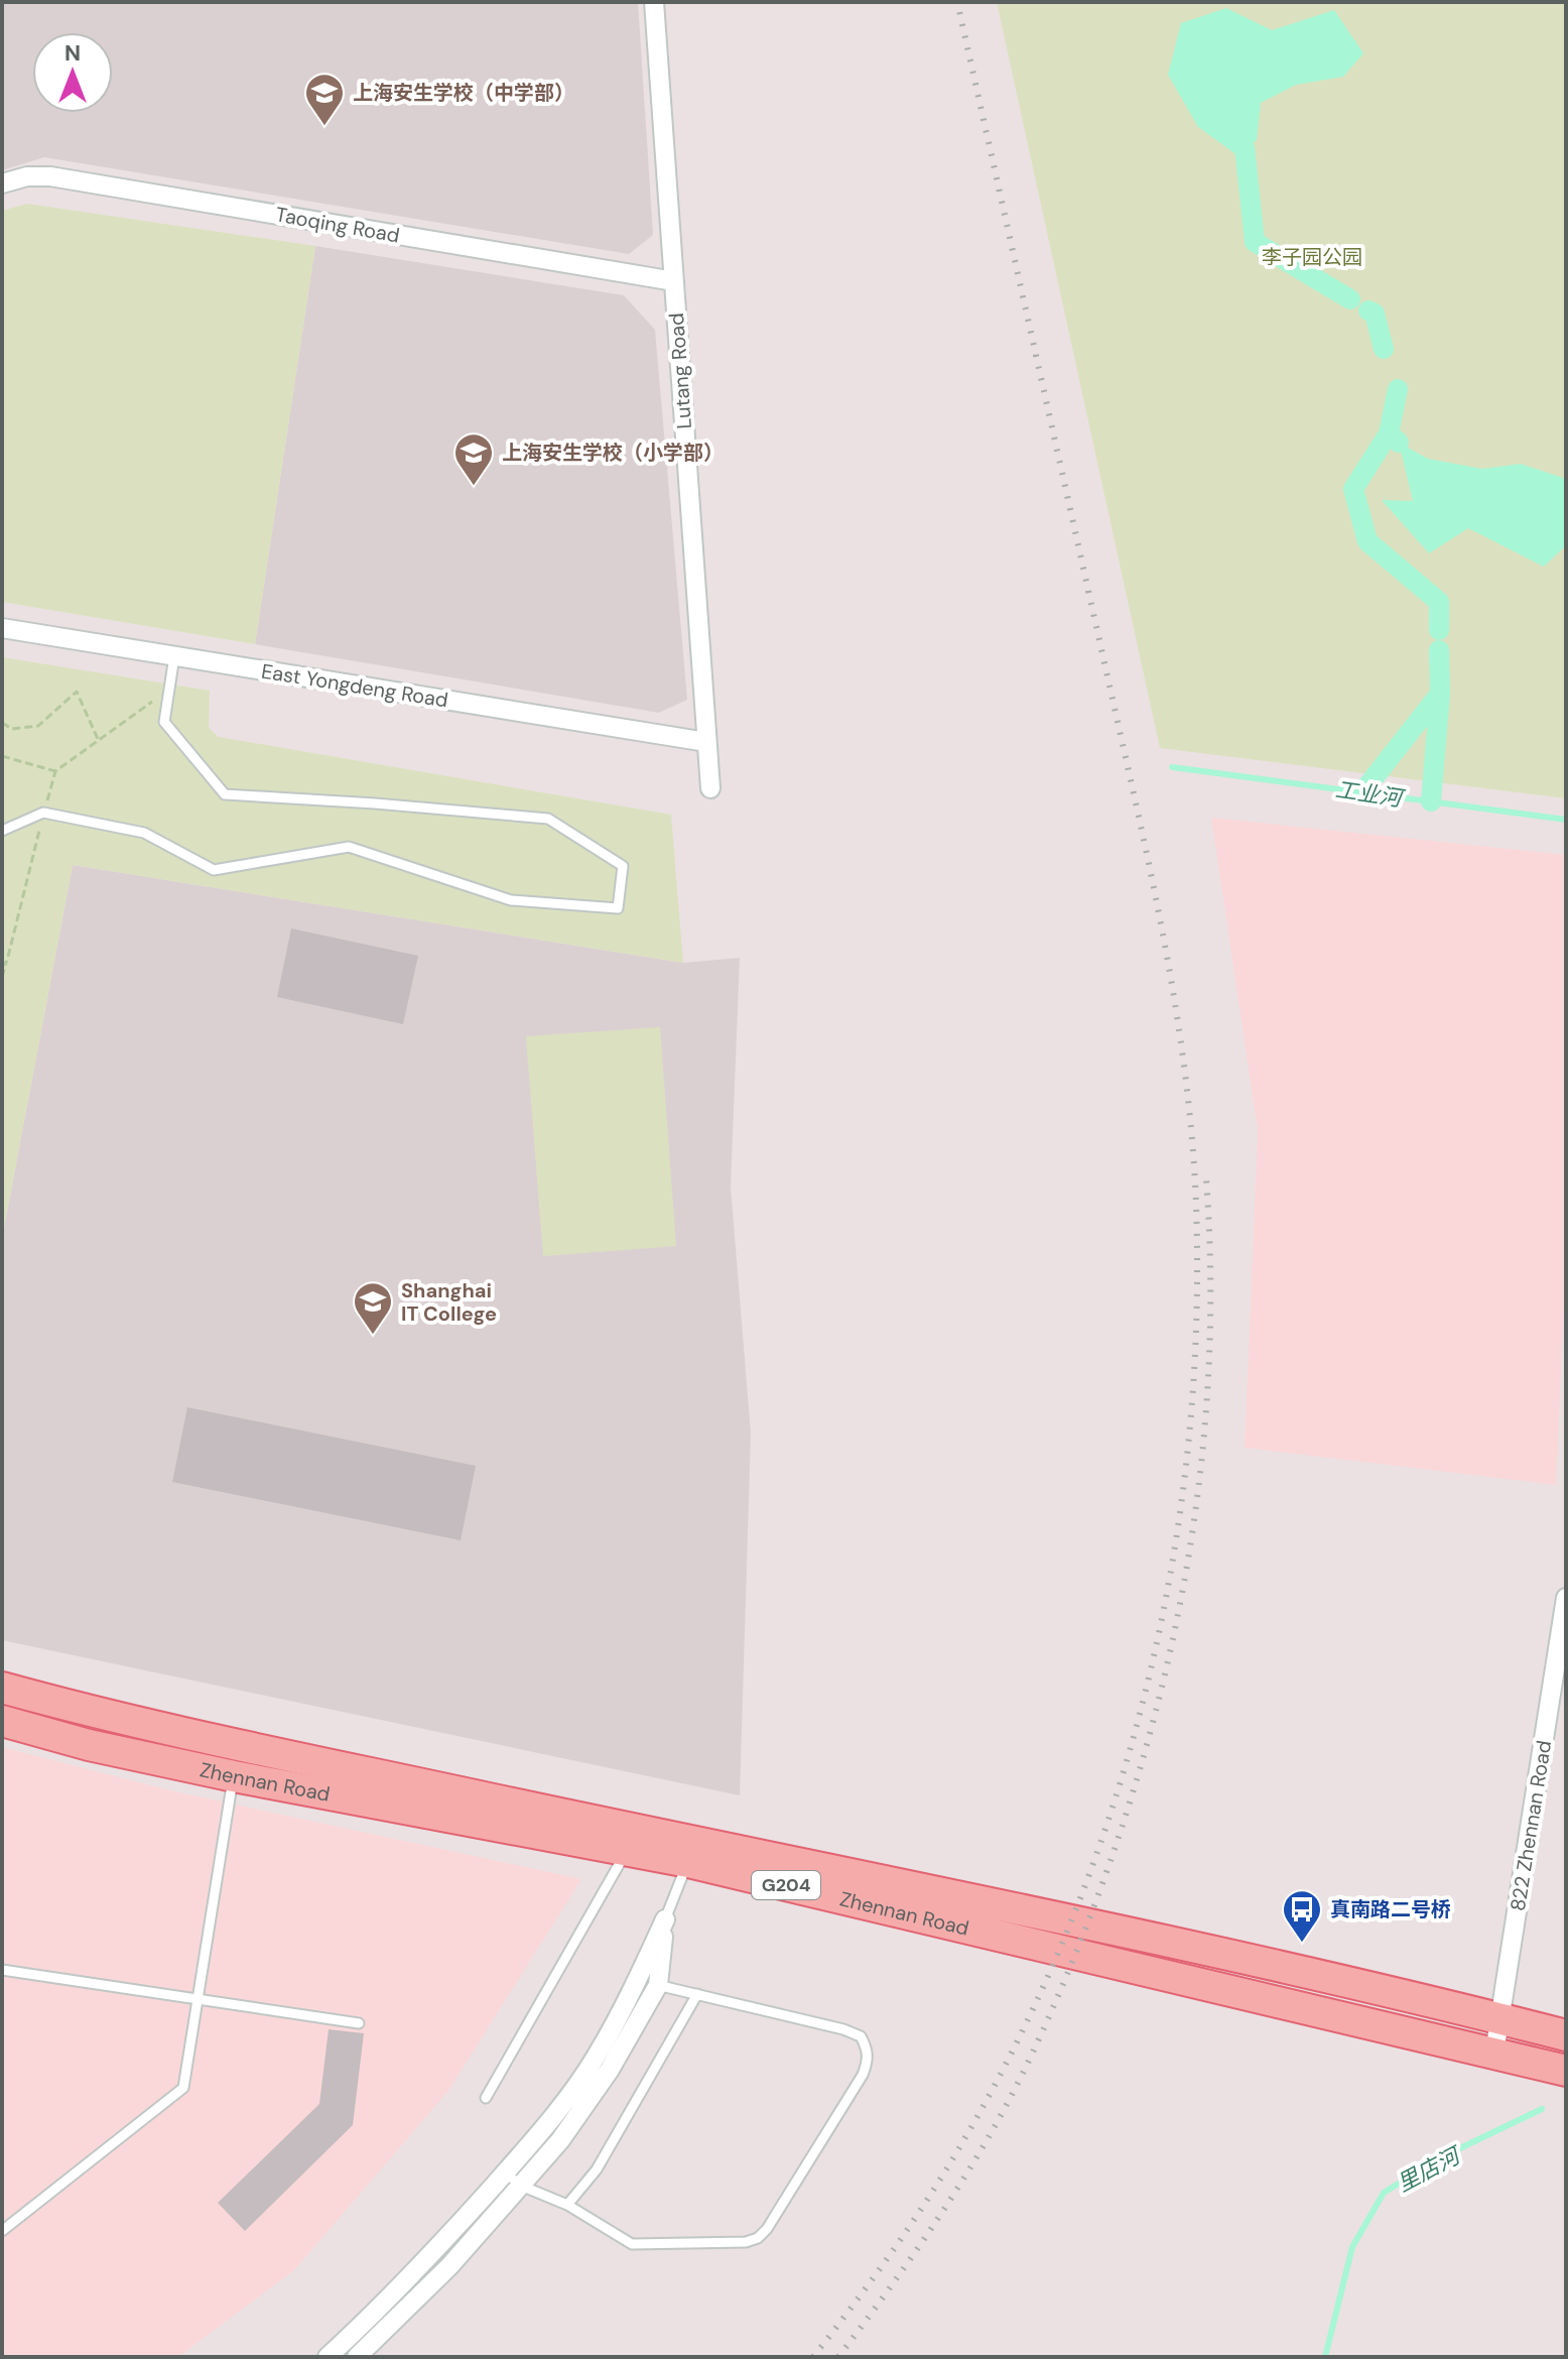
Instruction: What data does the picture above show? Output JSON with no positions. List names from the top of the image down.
{
  "streets": {
    "main road": ["Zhennan Road", "G204"],
    "street": [
      "Taoqing Road",
      "Lutang Road",
      "East Yongdeng Road",
      "822 Zhennan Road"
    ]
  },
  "crossings": [
    ["Taoqing Road", "Lutang Road"],
    ["Lutang Road", "East Yongdeng Road"],
    ["Zhennan Road", "822 Zhennan Road"]
  ],
  "water": ["工业河", "里店河"],
  "parks": ["李子园公园"],
  "places": {
    "school or university": ["上海安生学校（中学部）", "上海安生学校（小学部）", "Shanghai IT College"],
    "bus stop": ["真南路二号桥"]
  },
  "north": "top"
}
